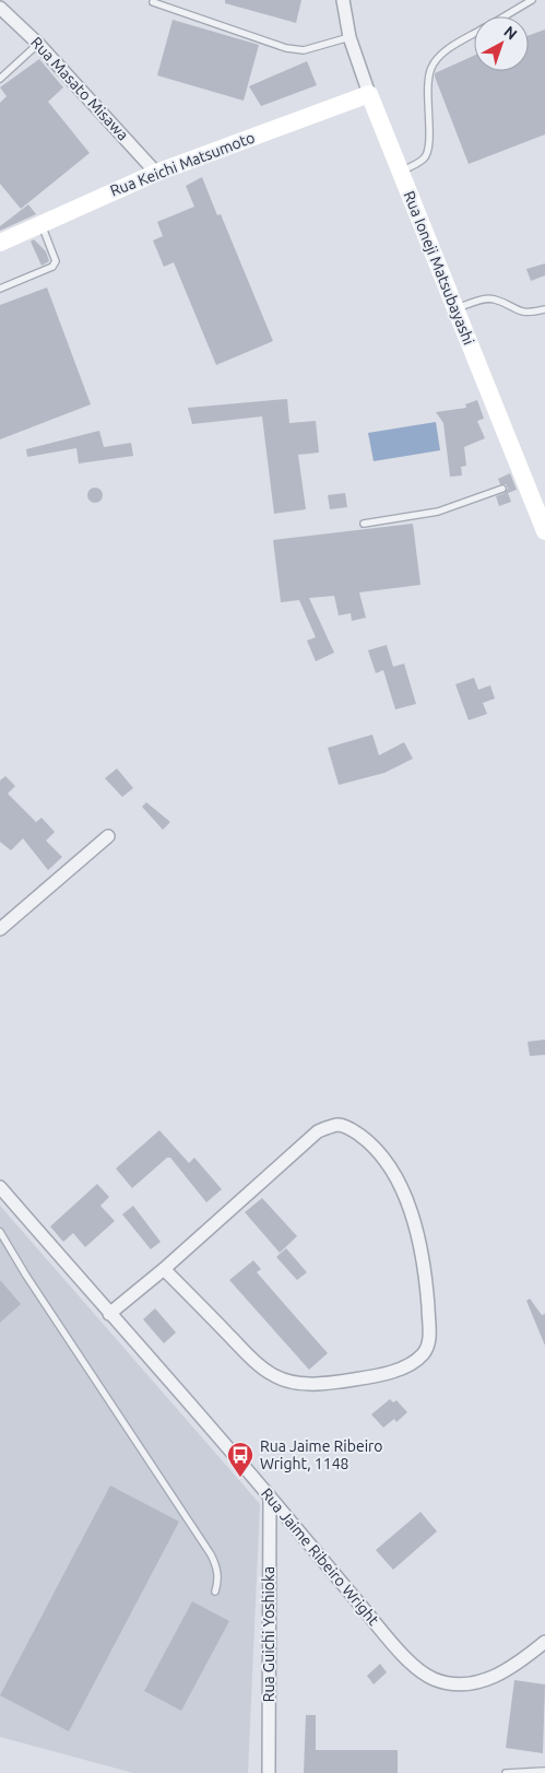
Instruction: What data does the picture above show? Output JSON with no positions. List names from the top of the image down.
{
  "streets": {
    "main road": ["Rua Keichi Matsumoto", "Rua Ioneji Matsubayashi"],
    "street": ["Rua Masato Misawa", "Rua Jaime Ribeiro Wright", "Rua Guichi Yoshioka"]
  },
  "crossings": [
    ["Rua Masato Misawa", "Rua Keichi Matsumoto"],
    ["Rua Keichi Matsumoto", "Rua Ioneji Matsubayashi"],
    ["Rua Jaime Ribeiro Wright", "Rua Guichi Yoshioka"]
  ],
  "places": {
    "bus stop": ["Rua Jaime Ribeiro Wright, 1148"]
  },
  "north": "top right"
}
